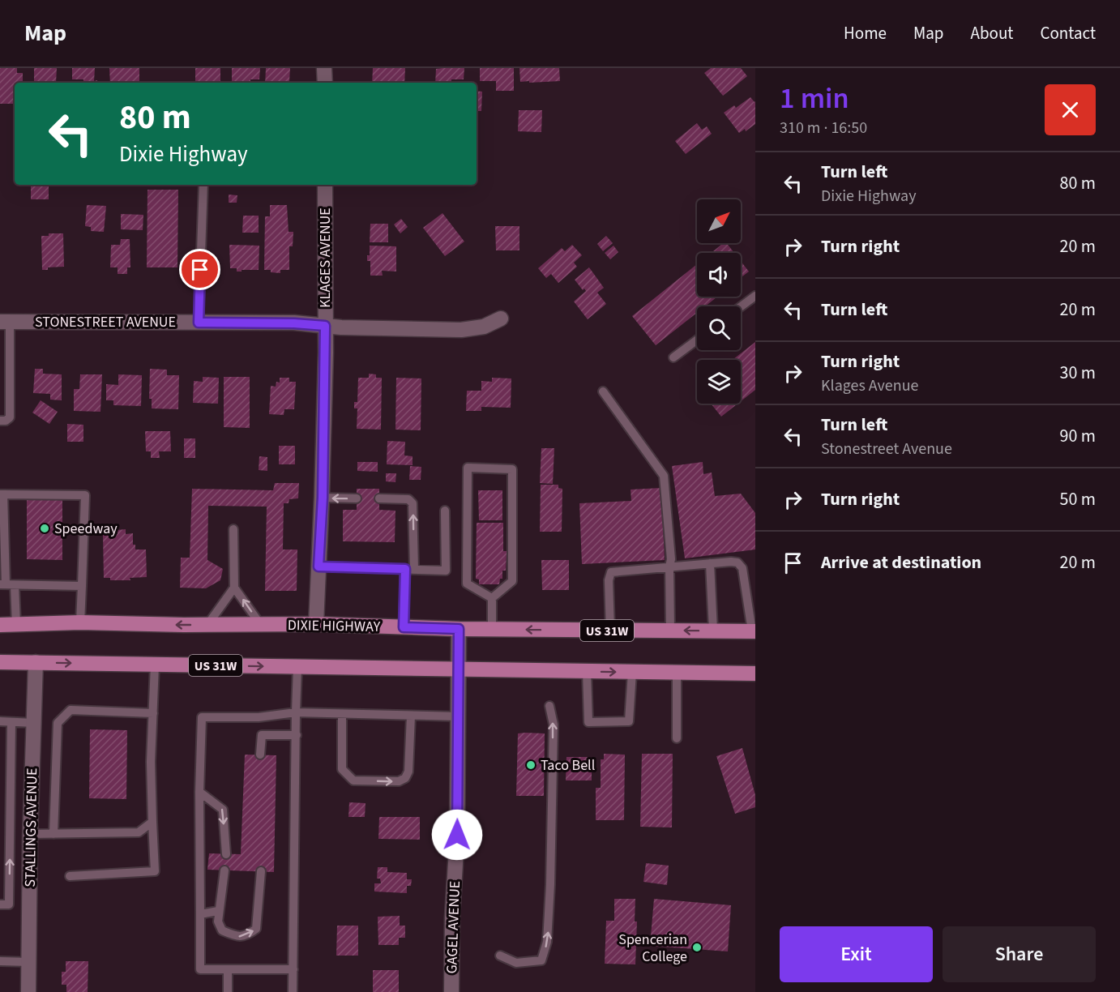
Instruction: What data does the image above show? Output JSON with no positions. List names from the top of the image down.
{
  "streets": {
    "main road": ["DIXIE HIGHWAY", "US 31W"],
    "street": [
      "KLAGES AVENUE",
      "STONESTREET AVENUE",
      "STALLINGS AVENUE",
      "GAGEL AVENUE"
    ]
  },
  "crossings": [
    ["KLAGES AVENUE", "STONESTREET AVENUE"],
    ["KLAGES AVENUE", "DIXIE HIGHWAY"],
    ["DIXIE HIGHWAY", "GAGEL AVENUE"],
    ["US 31W", "STALLINGS AVENUE"],
    ["US 31W", "GAGEL AVENUE"]
  ],
  "places": ["Speedway", "Taco Bell", "Spencerian College"],
  "north": "top right",
  "page": {
    "header": "Map",
    "nav": [
      "Home",
      "Map",
      "About",
      "Contact"
    ],
    "heading": ["1 min", "310 m · 16:50"],
    "turn": ["80 m", "Dixie Highway"],
    "list": [
      {
        "name": "Turn left",
        "note": "Dixie Highway",
        "value": "80 m"
      },
      {
        "name": "Turn right",
        "value": "20 m"
      },
      {
        "name": "Turn left",
        "value": "20 m"
      },
      {
        "name": "Turn right",
        "note": "Klages Avenue",
        "value": "30 m"
      },
      {
        "name": "Turn left",
        "note": "Stonestreet Avenue",
        "value": "90 m"
      },
      {
        "name": "Turn right",
        "value": "50 m"
      },
      {
        "name": "Arrive at destination",
        "value": "20 m"
      }
    ],
    "buttons": ["Exit", "Share"]
  }
}
